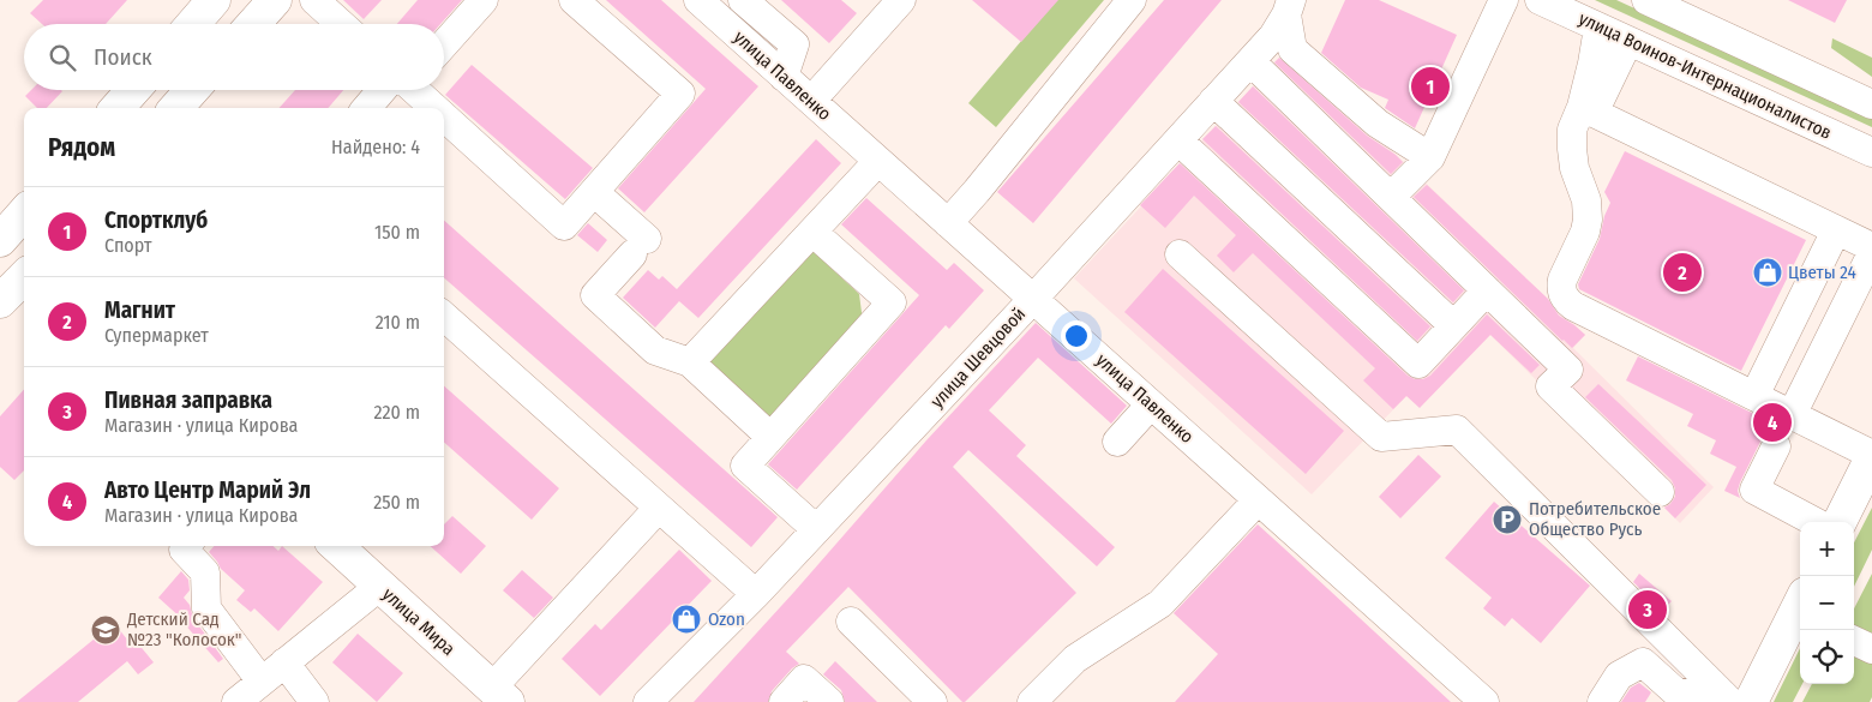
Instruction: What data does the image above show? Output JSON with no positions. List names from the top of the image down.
{
  "streets": {
    "main road": ["улица Мира"],
    "street": ["улица Павленко", "улица Воинов-Интернационалистов", "улица Шевцовой"]
  },
  "crossings": [
    ["улица Павленко", "улица Шевцовой"]
  ],
  "places": {
    "shop": ["Цветы 24", "Ozon"],
    "parking": ["Потребительское Общество Русь"],
    "school or university": ["Детский Сад №23 \"Колосок\""]
  },
  "page": {
    "search": "Поиск",
    "pins": [
      "1",
      "2",
      "4",
      "3"
    ],
    "heading": ["Рядом", "Найдено: 4"],
    "list": [
      {
        "mark": "1",
        "name": "Спортклуб",
        "note": "Спорт",
        "value": "150 m"
      },
      {
        "mark": "2",
        "name": "Магнит",
        "note": "Супермаркет",
        "value": "210 m"
      },
      {
        "mark": "3",
        "name": "Пивная заправка",
        "note": "Магазин · улица Кирова",
        "value": "220 m"
      },
      {
        "mark": "4",
        "name": "Авто Центр Марий Эл",
        "note": "Магазин · улица Кирова",
        "value": "250 m"
      }
    ],
    "map_buttons": ["+", "−"]
  }
}
